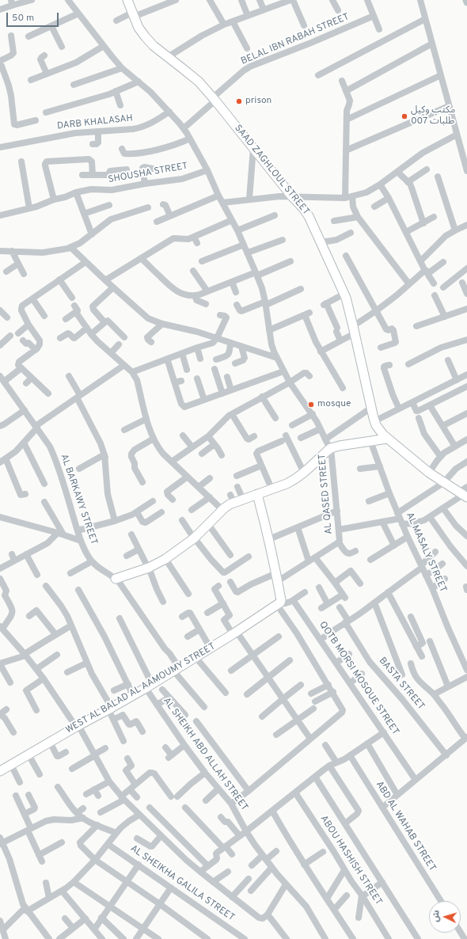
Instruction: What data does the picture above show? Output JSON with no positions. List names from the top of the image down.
{
  "streets": {
    "street": [
      "BELAL IBN RABAH STREET",
      "DARB KHALASAH",
      "SAAD ZAGHLOUL STREET",
      "SHOUSHA STREET",
      "AL QASED STREET",
      "AL BARKAWY STREET",
      "AL MASALY STREET",
      "QOTB MORSI MOSQUE STREET",
      "BASTA STREET",
      "WEST AL BALAD AL AAMOUMY STREET",
      "AL SHEIKH ABD ALLAH STREET",
      "ABD AL WAHAB STREET",
      "ABOU HASHISH STREET",
      "AL SHEIKHA GALILA STREET"
    ]
  },
  "crossings": [
    ["BELAL IBN RABAH STREET", "SAAD ZAGHLOUL STREET"],
    ["AL BARKAWY STREET", "WEST AL BALAD AL AAMOUMY STREET"],
    ["WEST AL BALAD AL AAMOUMY STREET", "AL SHEIKH ABD ALLAH STREET"]
  ],
  "places": ["prison", "مكتب وكيل طلبات 007", "mosque"],
  "scale_bar": "50 m",
  "north": "left"
}
